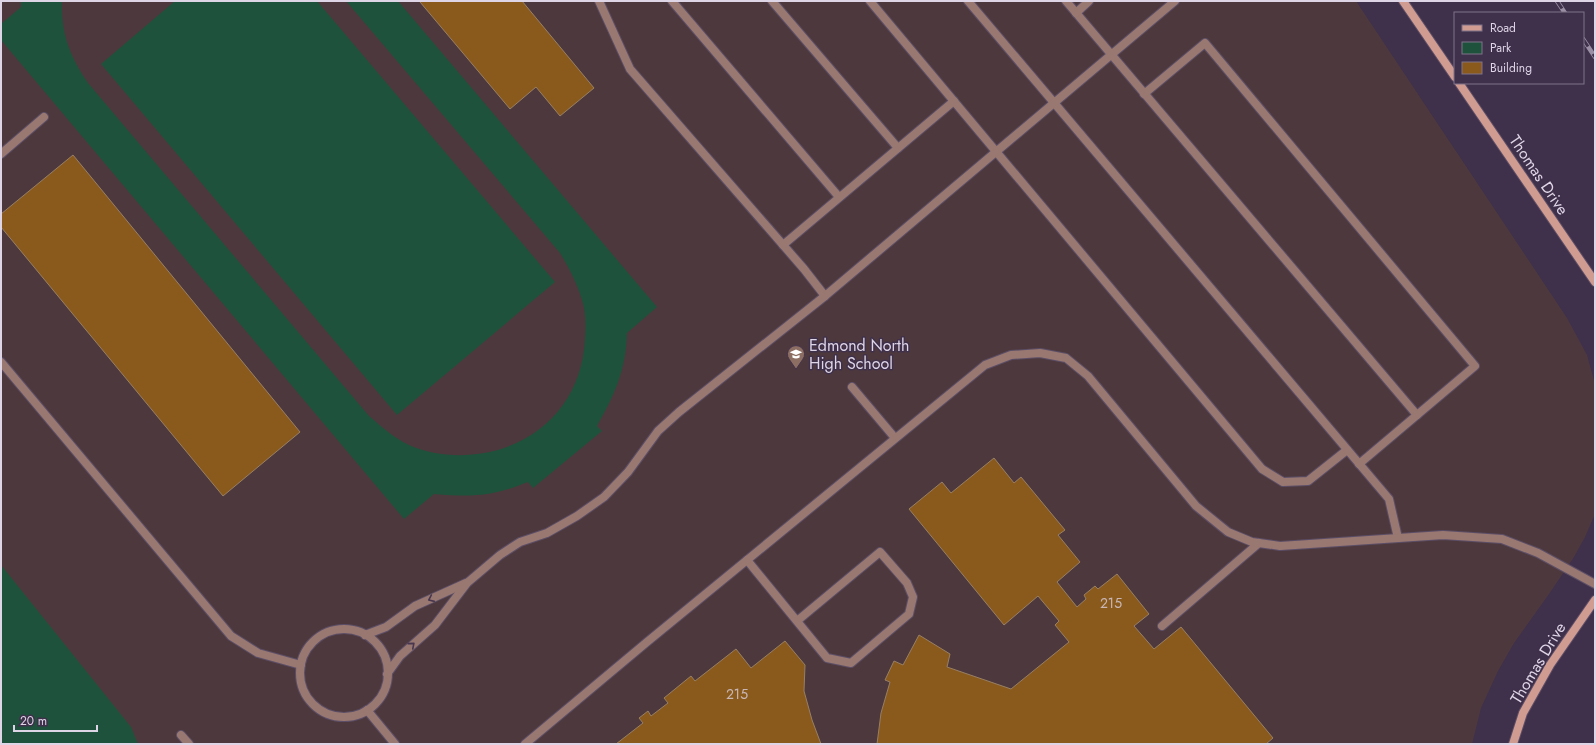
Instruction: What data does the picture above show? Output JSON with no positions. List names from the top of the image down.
{
  "streets": {
    "street": ["Thomas Drive"]
  },
  "places": {
    "school or university": ["Edmond North High School"]
  },
  "house_numbers": ["215", "215"],
  "legend": ["Road", "Park", "Building"],
  "scale_bar": "20 m"
}
